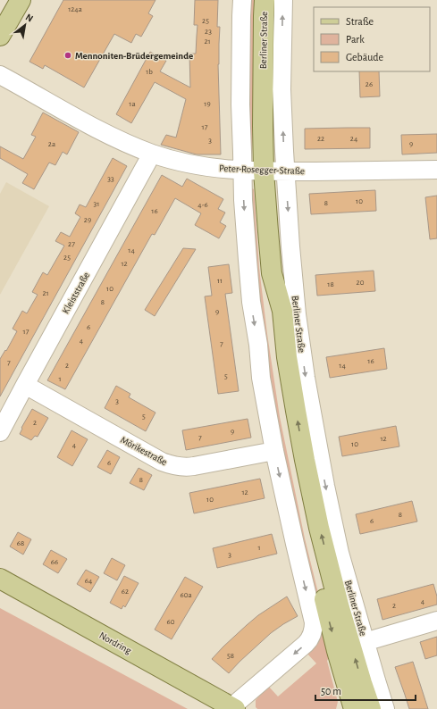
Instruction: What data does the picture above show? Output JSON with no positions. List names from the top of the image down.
{
  "streets": {
    "main road": ["Berliner Straße", "Nordring"],
    "street": ["Peter-Rosegger-Straße", "Kleiststraße", "Mörikestraße"]
  },
  "crossings": [
    ["Berliner Straße", "Peter-Rosegger-Straße"],
    ["Peter-Rosegger-Straße", "Kleiststraße"],
    ["Kleiststraße", "Mörikestraße"],
    ["Mörikestraße", "Nordring"]
  ],
  "one_way": ["Nordring"],
  "places": ["Mennoniten-Brüdergemeinde"],
  "house_numbers": [
    "124a",
    "25",
    "23",
    "21",
    "1b",
    "26",
    "1a",
    "19",
    "17",
    "22",
    "24",
    "3",
    "2a",
    "9",
    "33",
    "10",
    "8",
    "31",
    "4-6",
    "16",
    "29",
    "27",
    "14",
    "25",
    "12",
    "11",
    "20",
    "18",
    "10",
    "21",
    "8",
    "9",
    "6",
    "17",
    "4",
    "7",
    "16",
    "7",
    "2",
    "14",
    "5",
    "1",
    "3",
    "5",
    "2",
    "9",
    "7",
    "12",
    "10",
    "4",
    "6",
    "8",
    "12",
    "10",
    "8",
    "6",
    "68",
    "1",
    "3",
    "66",
    "64",
    "62",
    "60a",
    "4",
    "2",
    "60",
    "58"
  ],
  "legend": ["Straße", "Park", "Gebäude"],
  "scale_bar": "50 m",
  "north": "top right"
}
